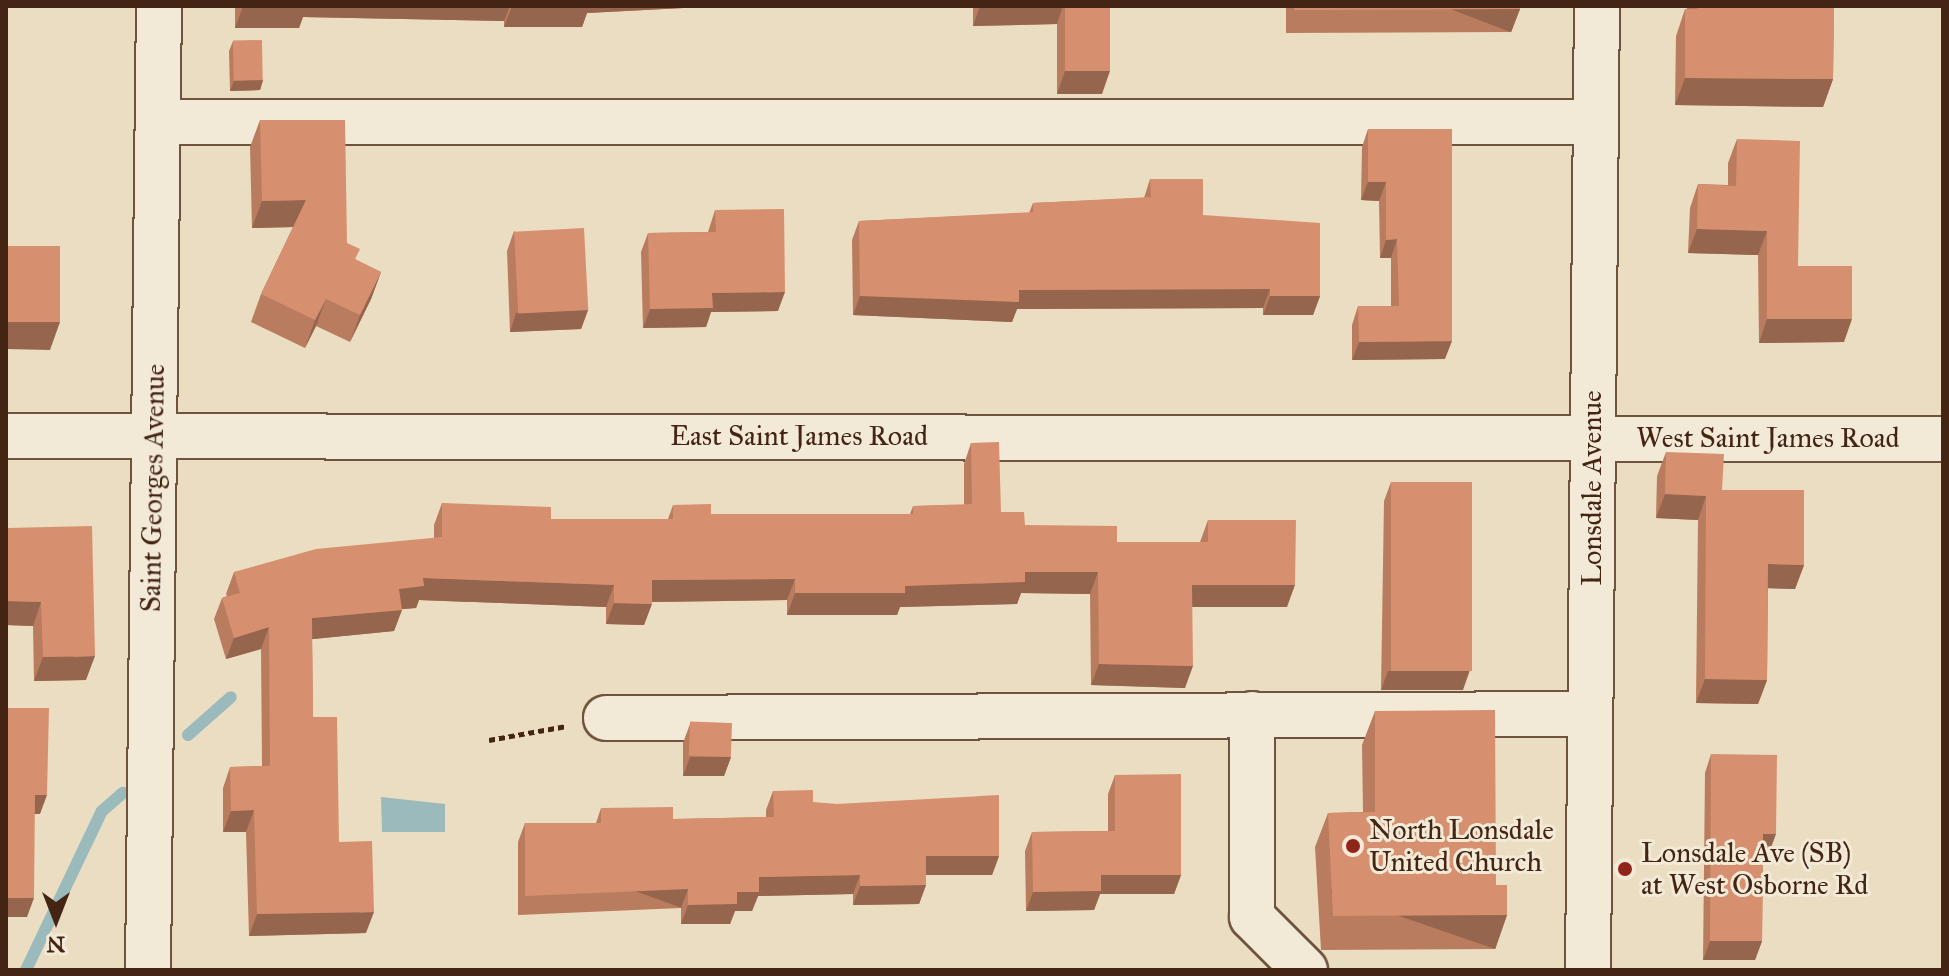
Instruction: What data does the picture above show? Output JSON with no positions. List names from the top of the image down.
{
  "streets": {
    "street": [
      "East Saint James Road",
      "West Saint James Road",
      "Saint Georges Avenue",
      "Lonsdale Avenue"
    ]
  },
  "crossings": [
    ["East Saint James Road", "West Saint James Road"],
    ["East Saint James Road", "Saint Georges Avenue"],
    ["East Saint James Road", "Lonsdale Avenue"],
    ["West Saint James Road", "Lonsdale Avenue"]
  ],
  "places": ["North Lonsdale United Church", "Lonsdale Ave (SB) at West Osborne Rd"],
  "north": "bottom"
}
